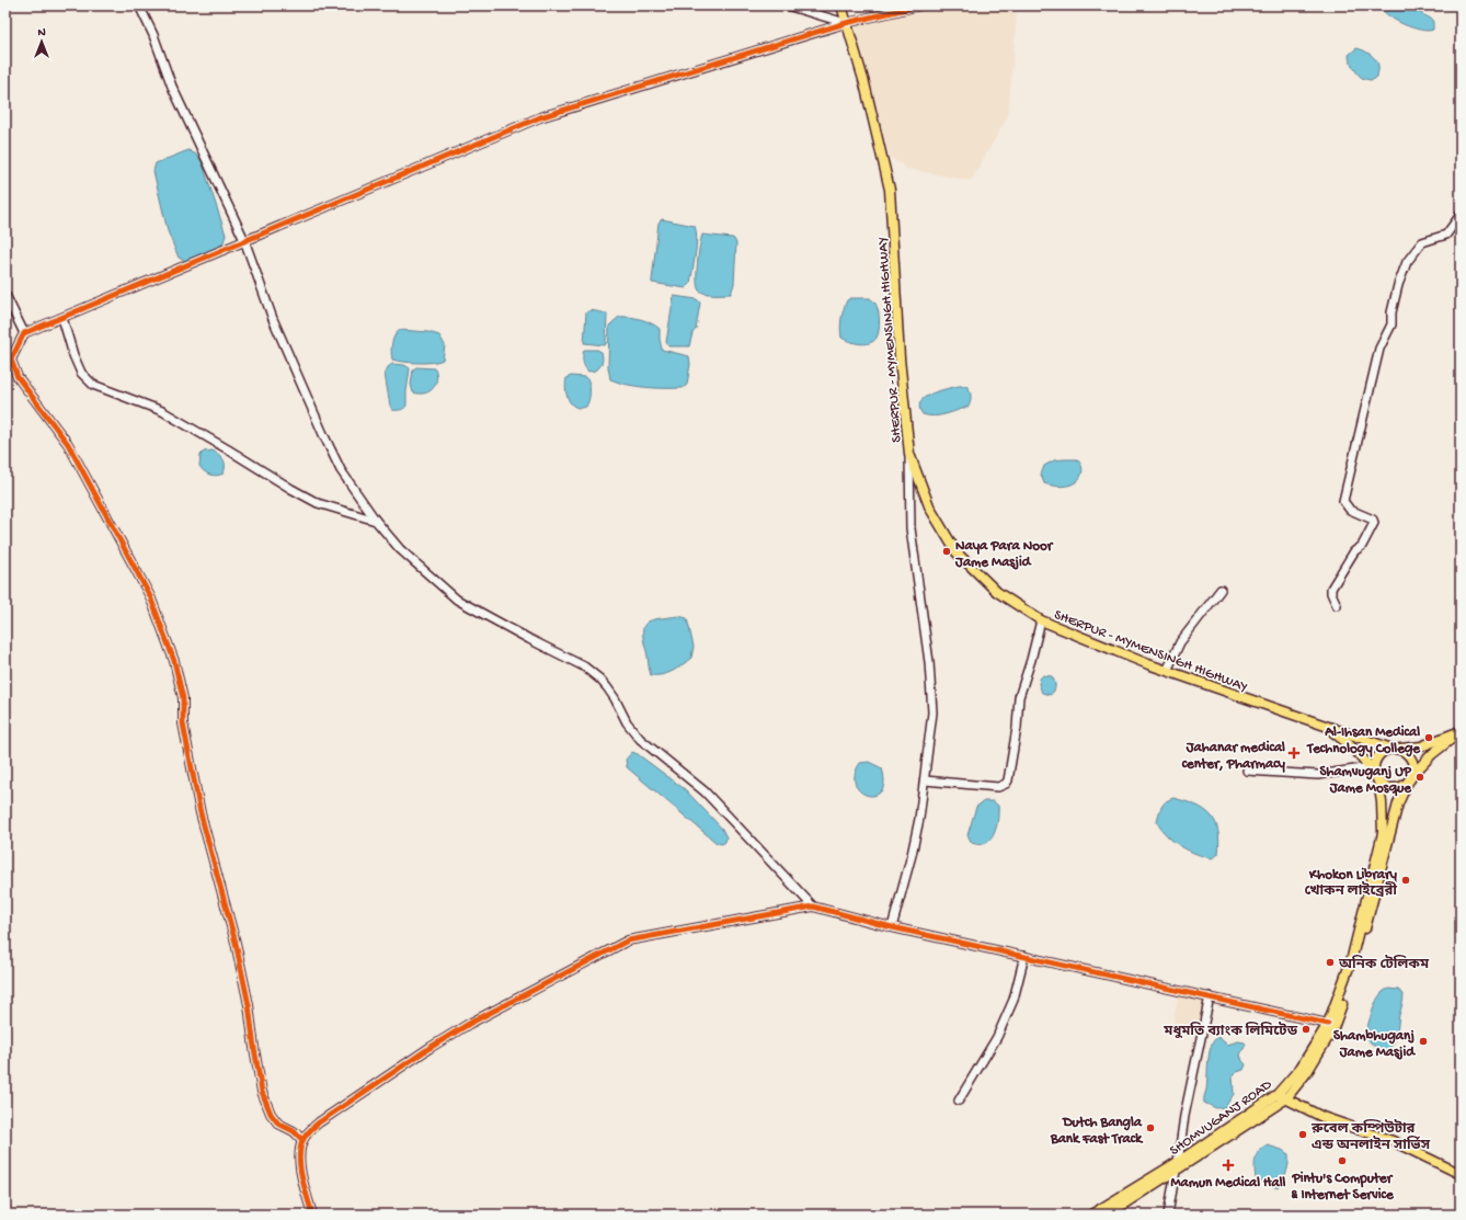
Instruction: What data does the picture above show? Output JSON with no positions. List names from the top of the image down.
{
  "streets": {
    "main road": ["SHERPUR - MYMENSINGH HIGHWAY", "SHOMVUGANJ ROAD"]
  },
  "crossings": [
    ["SHERPUR - MYMENSINGH HIGHWAY", "SHOMVUGANJ ROAD"]
  ],
  "places": {
    "other": [
      "Naya Para Noor Jame Masjid",
      "Al-Ihsan Medical Technology College",
      "Shamvuganj UP Jame Mosque",
      "Khokon Library খোকন লাইব্রেরী",
      "অনিক টেলিকম",
      "মধুমতি ব্যাংক লিমিটেড",
      "Shambhuganj Jame Masjid",
      "Dutch Bangla Bank Fast Track",
      "রুবেল কম্পিউটার এন্ড অনলাইন সার্ভিস",
      "Pintu's Computer & Internet Service"
    ],
    "health": ["Jahanar medical center, Pharmacy", "Mamun Medical Hall"]
  },
  "north": "top"
}
